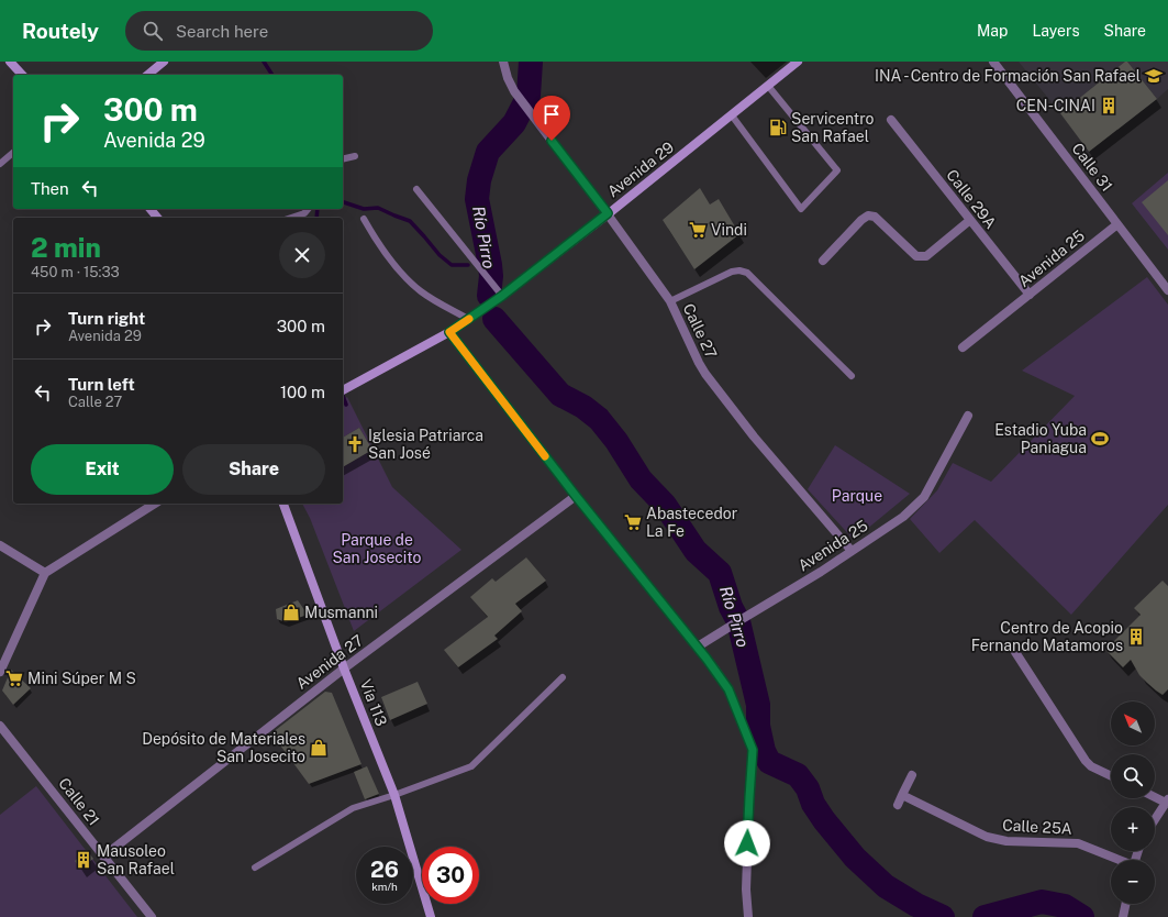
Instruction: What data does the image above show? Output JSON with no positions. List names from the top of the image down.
{
  "streets": {
    "main road": ["Avenida 29", "Vía 113"],
    "street": [
      "Calle 31",
      "Calle 29A",
      "Avenida 25",
      "Calle 27",
      "Avenida 27",
      "Calle 21",
      "Calle 25A"
    ]
  },
  "crossings": [
    ["Calle 31", "Avenida 25"],
    ["Avenida 29", "Calle 27"],
    ["Calle 29A", "Avenida 25"],
    ["Avenida 25", "Calle 27"],
    ["Avenida 27", "Vía 113"],
    ["Avenida 27", "Calle 21"]
  ],
  "water": ["Río Pirro"],
  "parks": ["Parque", "Parque de San Josecito"],
  "places": {
    "school or university": ["INA - Centro de Formación San Rafael"],
    "building": ["CEN-CINAI", "Centro de Acopio Fernando Matamoros", "Mausoleo San Rafael"],
    "fuel station": ["Servicentro San Rafael"],
    "supermarket": ["Vindi", "Abastecedor La Fe", "Mini Súper M S"],
    "sports": ["Estadio Yuba Paniagua"],
    "church": ["Iglesia Patriarca San José"],
    "shop": ["Musmanni", "Depósito de Materiales San Josecito"]
  },
  "north": "top left",
  "page": {
    "header": "Routely",
    "search": "Search here",
    "nav": ["Map", "Layers", "Share"],
    "turn": ["300 m", "Avenida 29"],
    "then": "Then",
    "heading": ["2 min", "450 m · 15:33"],
    "list": [
      {
        "name": "Turn right",
        "note": "Avenida 29",
        "value": "300 m"
      },
      {
        "name": "Turn left",
        "note": "Calle 27",
        "value": "100 m"
      }
    ],
    "buttons": ["Exit", "Share"],
    "map_buttons": ["+", "−"],
    "speed": "26 km/h",
    "limit": "30"
  }
}
